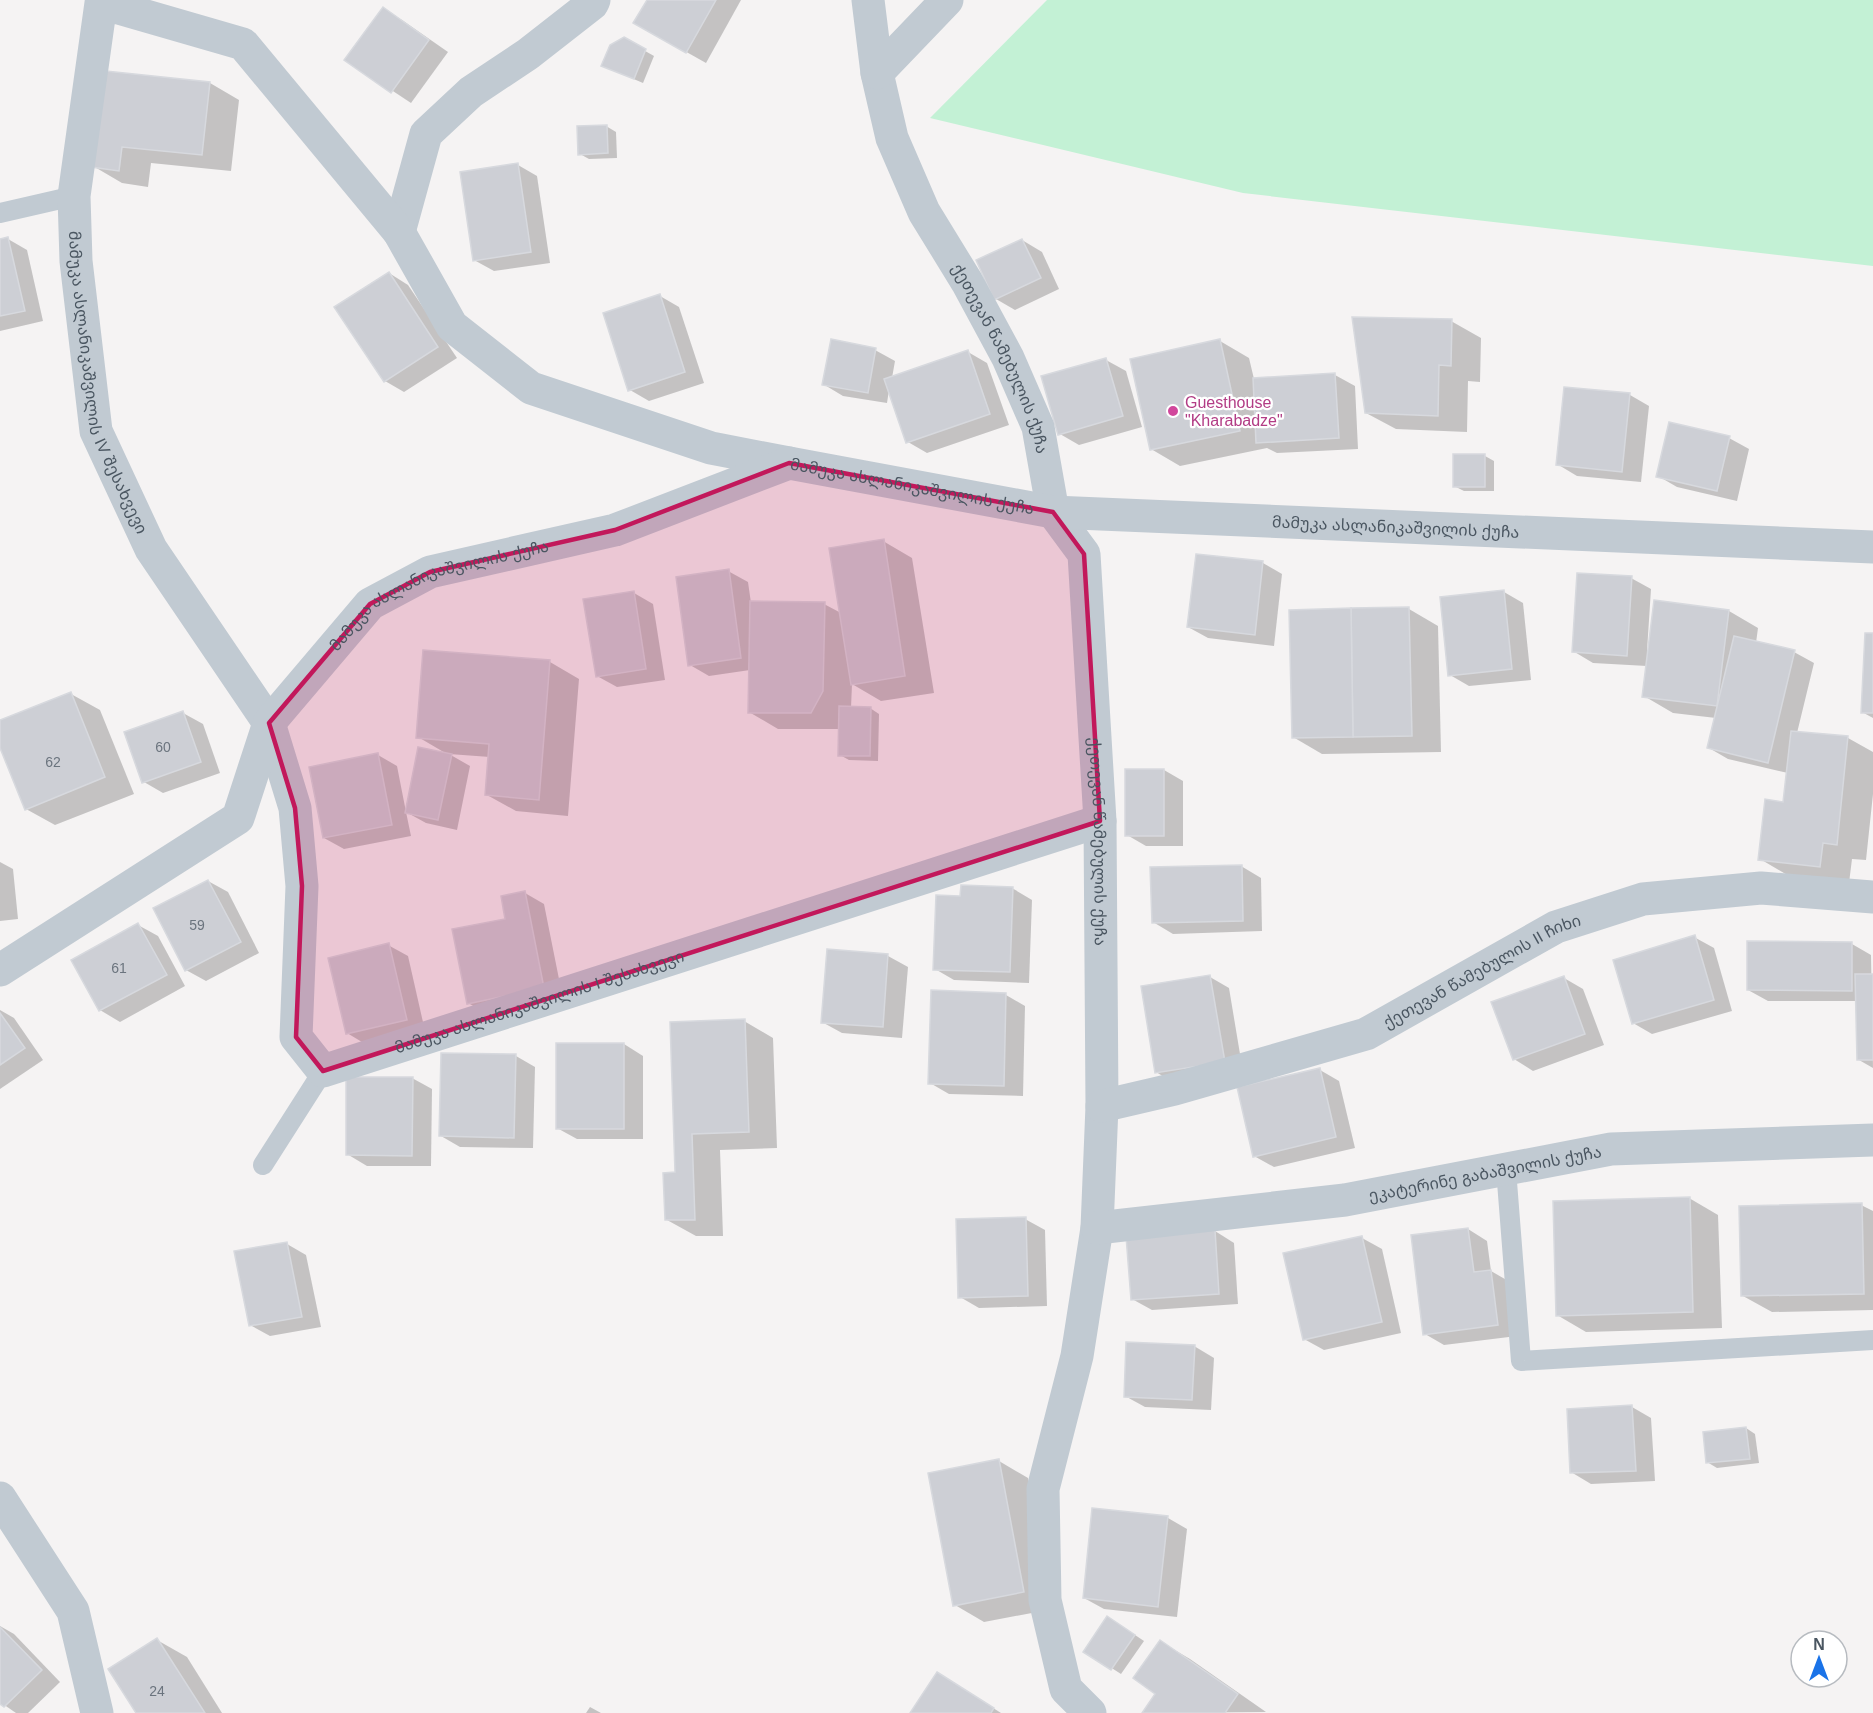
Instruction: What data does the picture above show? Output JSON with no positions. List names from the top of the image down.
{
  "streets": {
    "street": [
      "ქეთევან წამებულის ქუჩა",
      "მამუკა ასლანიკაშვილის IV შესახვევი",
      "მამუკა ასლანიკაშვილის ქუჩა",
      "ქეთევან წამებულის II ჩიხი",
      "მამუკა ასლანიკაშვილის I შესახვევი",
      "ეკატერინე გაბაშვილის ქუჩა"
    ]
  },
  "crossings": [
    ["ქეთევან წამებულის ქუჩა", "მამუკა ასლანიკაშვილის ქუჩა"],
    ["ქეთევან წამებულის ქუჩა", "ქეთევან წამებულის II ჩიხი"],
    ["ქეთევან წამებულის ქუჩა", "მამუკა ასლანიკაშვილის I შესახვევი"],
    ["ქეთევან წამებულის ქუჩა", "ეკატერინე გაბაშვილის ქუჩა"],
    ["მამუკა ასლანიკაშვილის IV შესახვევი", "მამუკა ასლანიკაშვილის ქუჩა"]
  ],
  "places": ["Guesthouse \"Kharabadze\""],
  "house_numbers": [
    "60",
    "62",
    "59",
    "61",
    "24"
  ],
  "north": "top"
}
